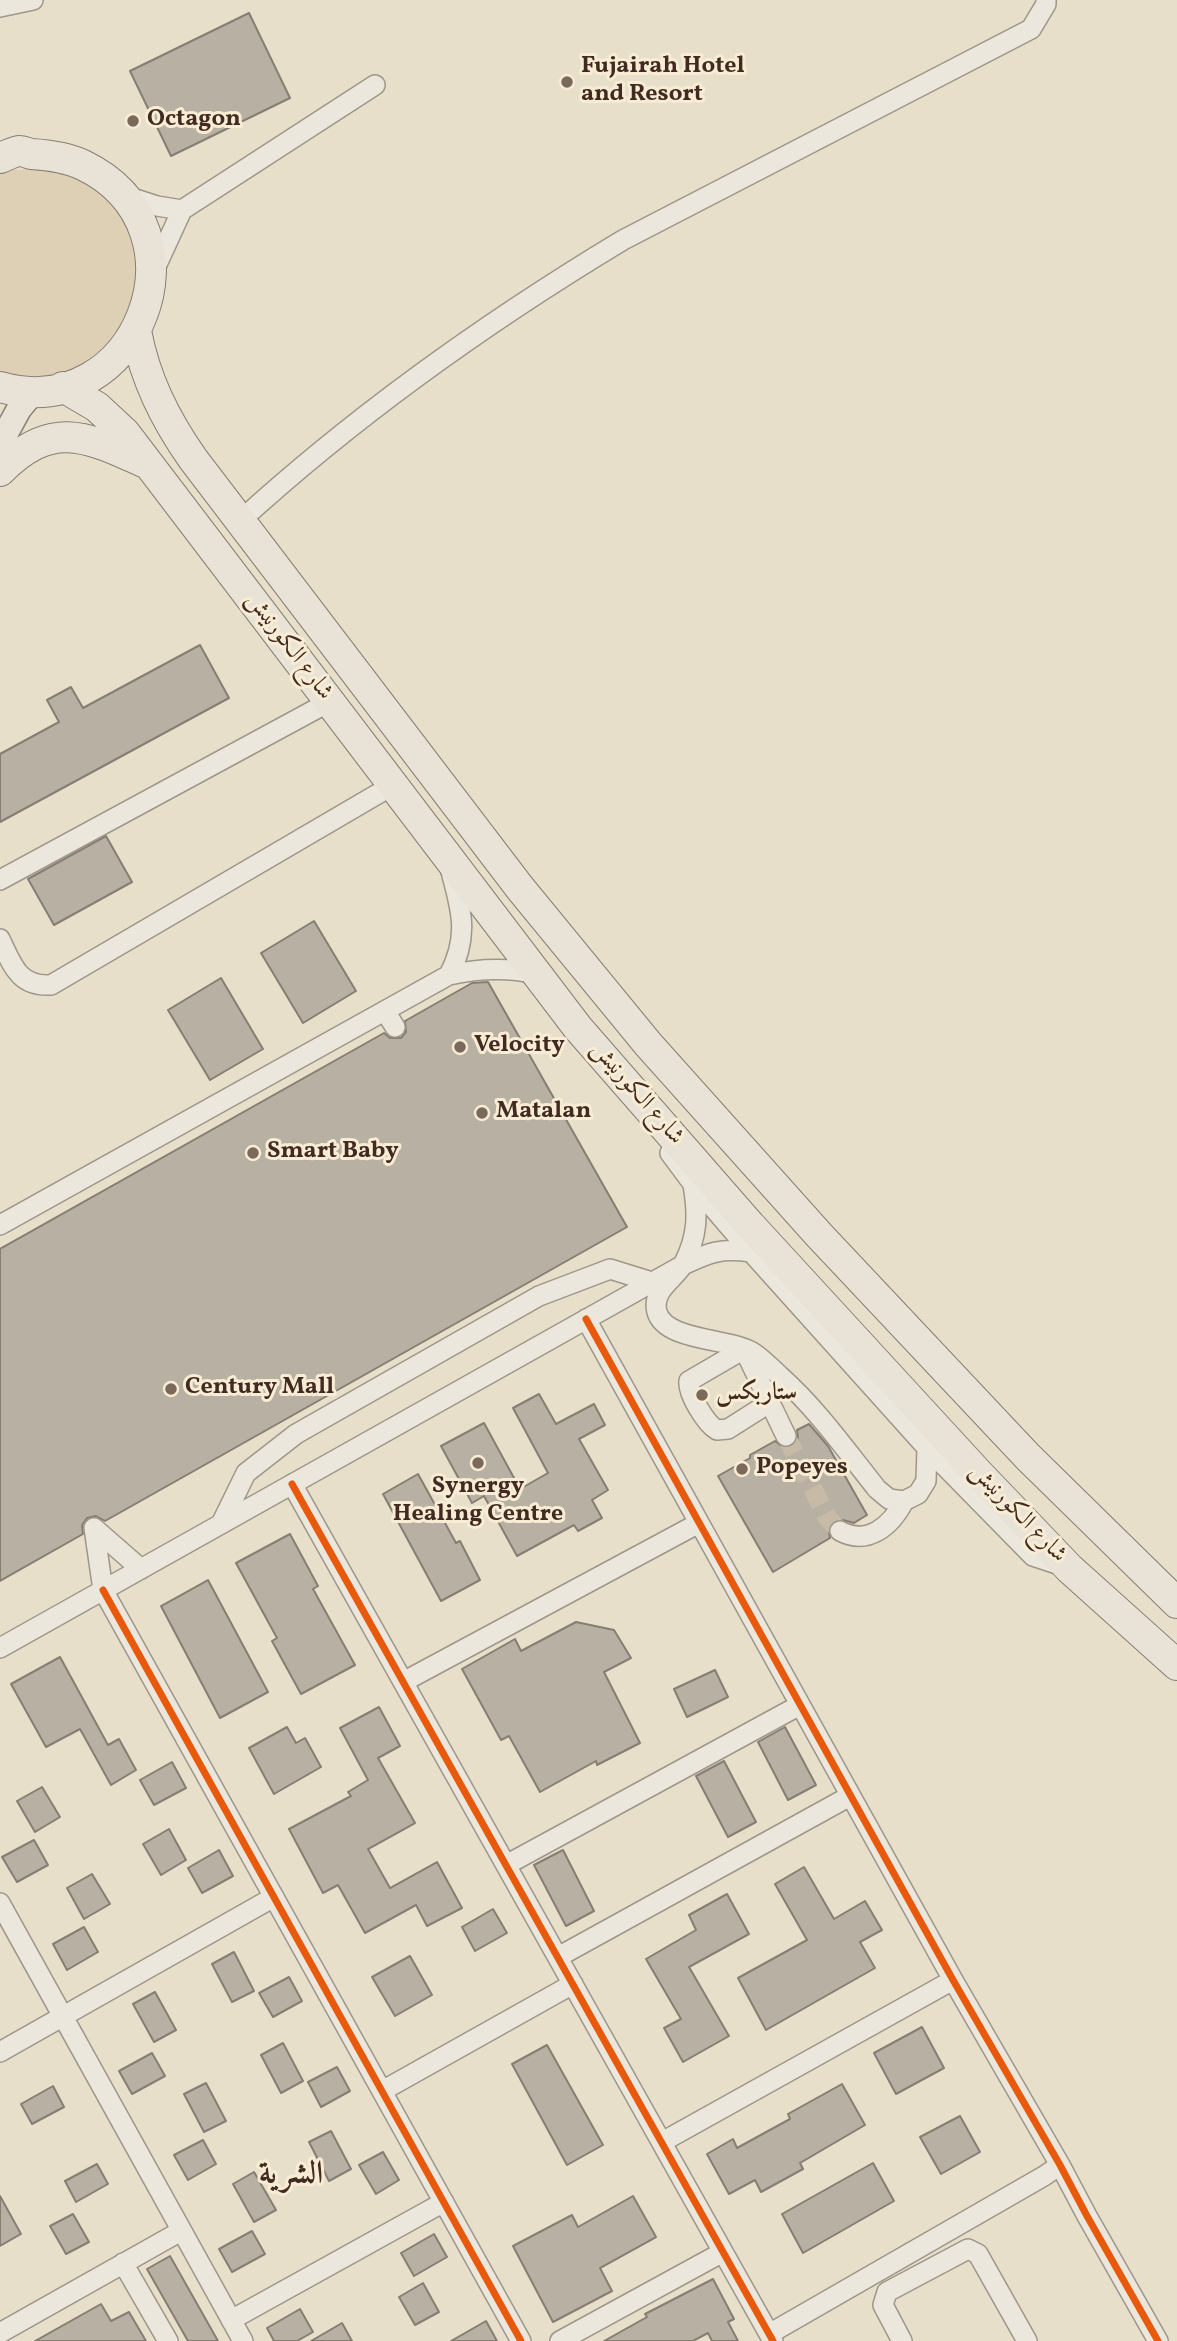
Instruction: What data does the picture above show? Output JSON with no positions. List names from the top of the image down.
{
  "streets": {
    "highway": ["شارع الكورنيش"]
  },
  "districts": ["الشرية"],
  "places": [
    "Fujairah Hotel and Resort",
    "Octagon",
    "Velocity",
    "Matalan",
    "Smart Baby",
    "Century Mall",
    "ستاربكس",
    "Synergy Healing Centre",
    "Popeyes"
  ]
}
